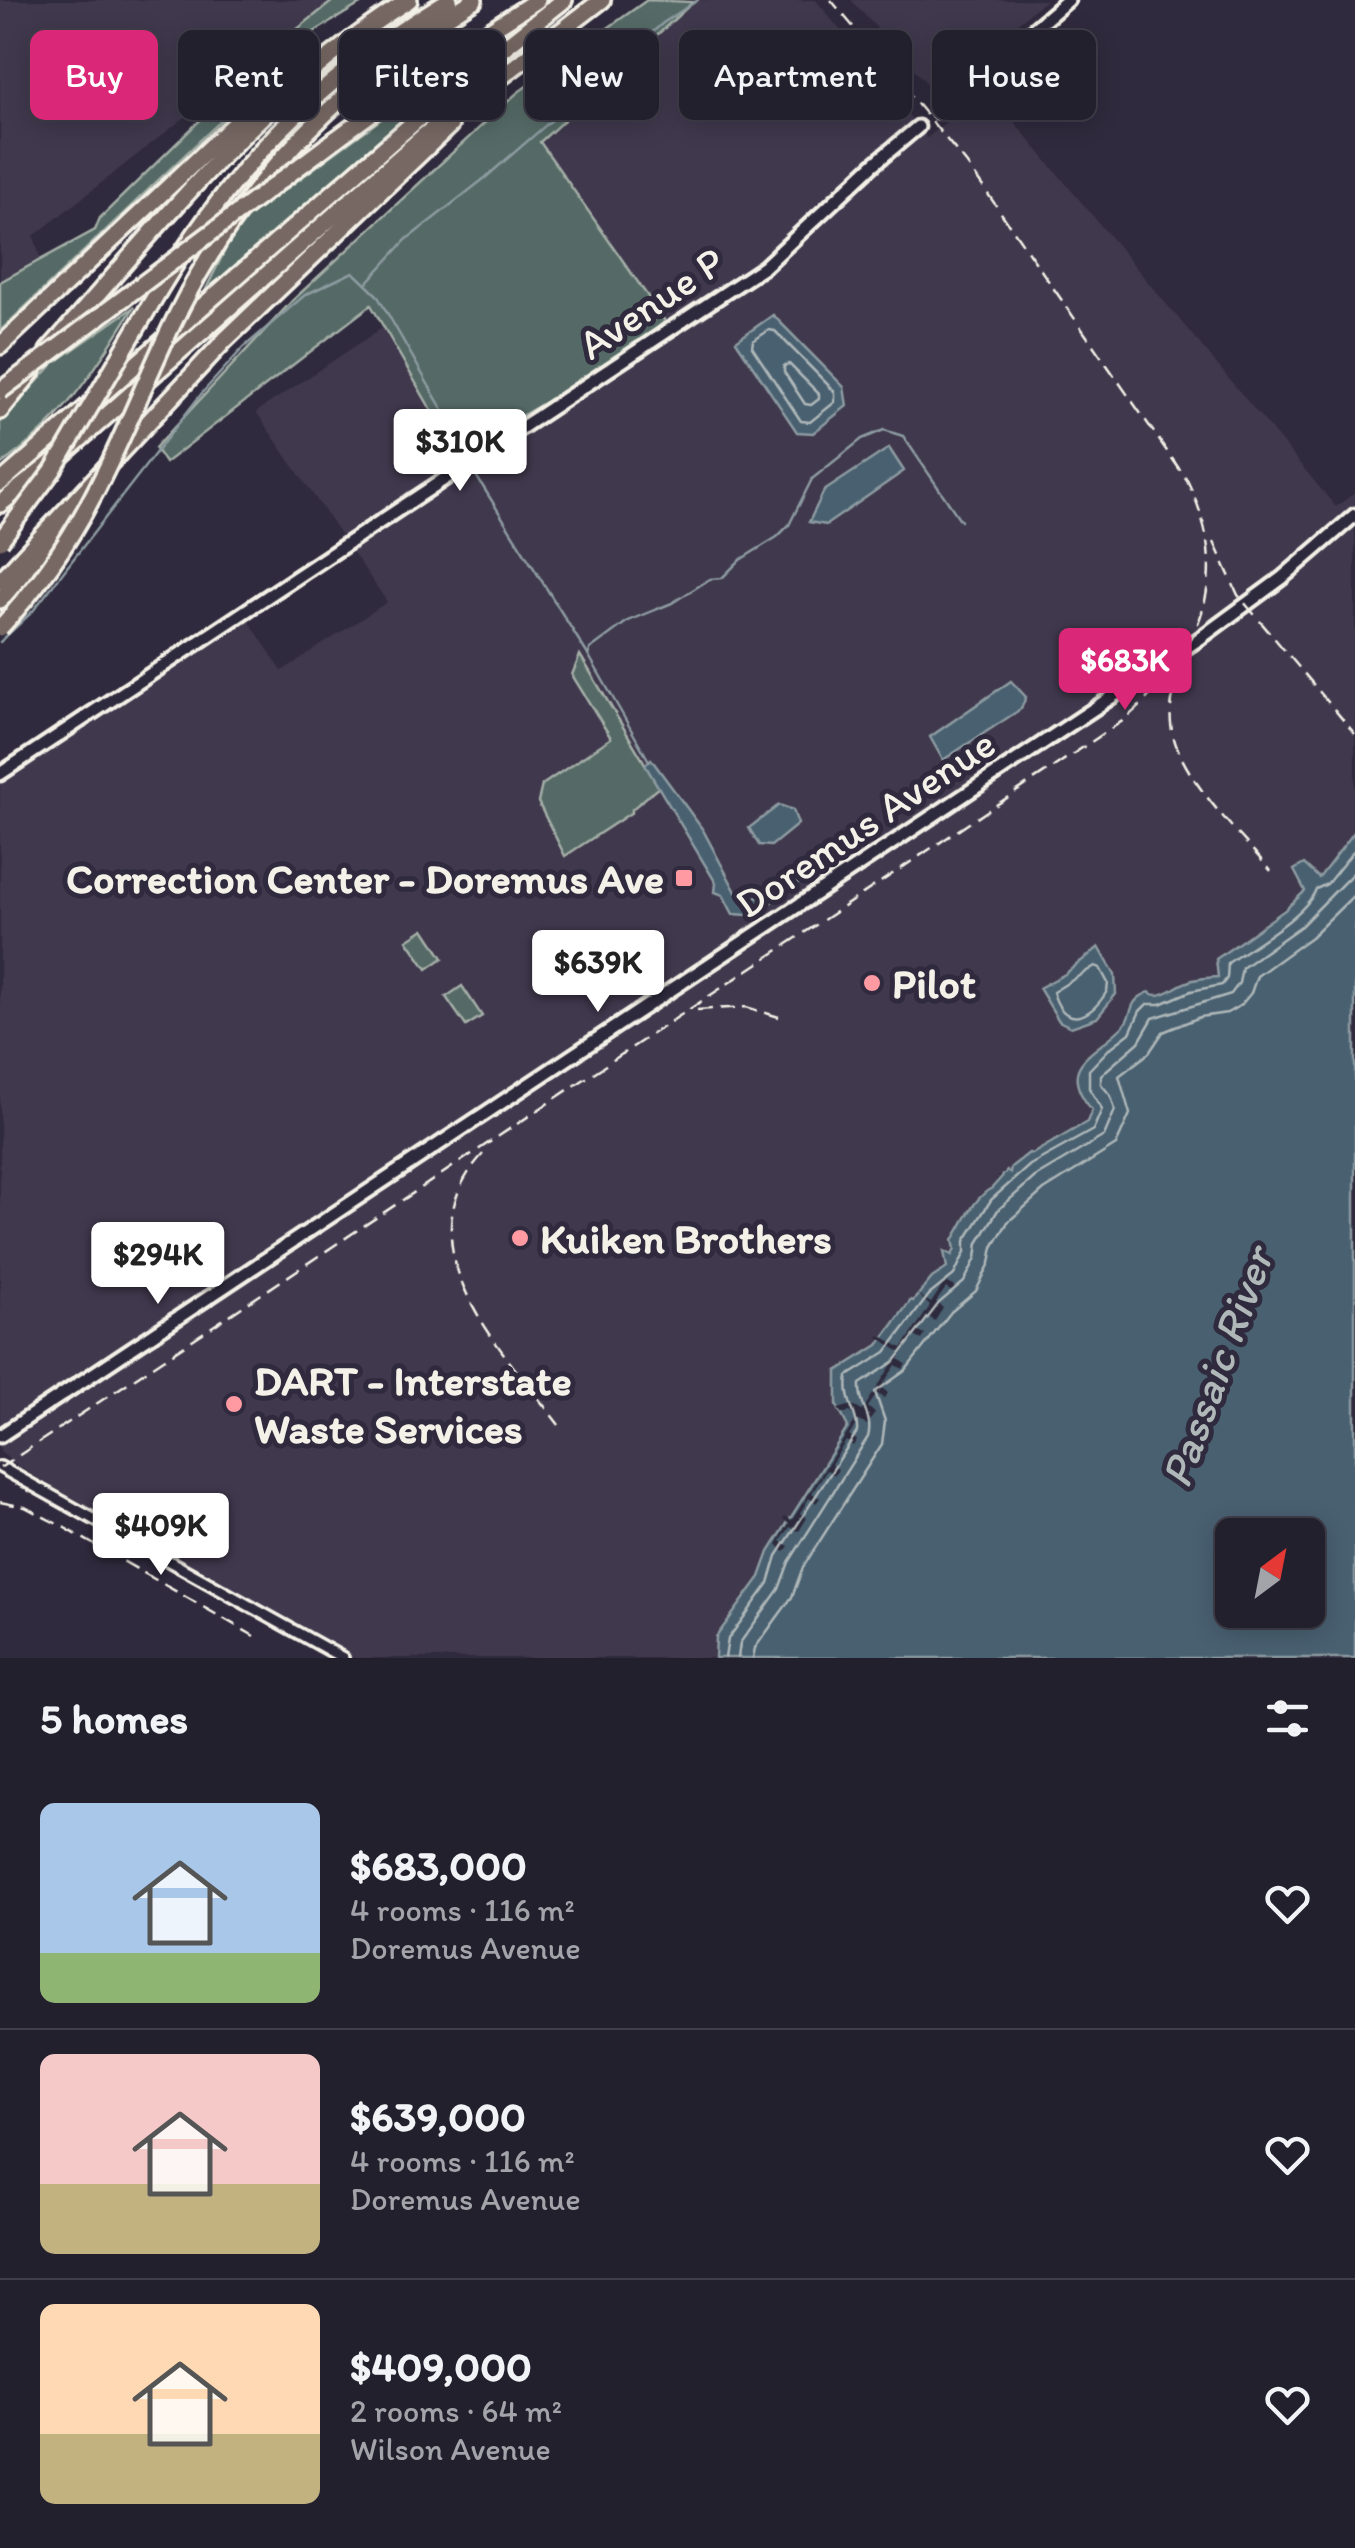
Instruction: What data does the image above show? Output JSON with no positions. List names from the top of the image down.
{
  "streets": {
    "main road": ["Avenue P", "Doremus Avenue"]
  },
  "water": ["Passaic River"],
  "places": {
    "transit": ["Correction Center - Doremus Ave"],
    "other": ["Pilot", "Kuiken Brothers", "DART - Interstate Waste Services"]
  },
  "north": "top right",
  "page": {
    "chip": [
      "Buy",
      "Rent",
      "Filters",
      "New",
      "Apartment",
      "House"
    ],
    "price": [
      "$310K",
      "$683K",
      "$639K",
      "$294K",
      "$409K"
    ],
    "heading": "5 homes",
    "list": [
      {
        "name": "$683,000",
        "note": "4 rooms · 116 m² · Doremus Avenue"
      },
      {
        "name": "$639,000",
        "note": "4 rooms · 116 m² · Doremus Avenue"
      },
      {
        "name": "$409,000",
        "note": "2 rooms · 64 m² · Wilson Avenue"
      }
    ]
  }
}
